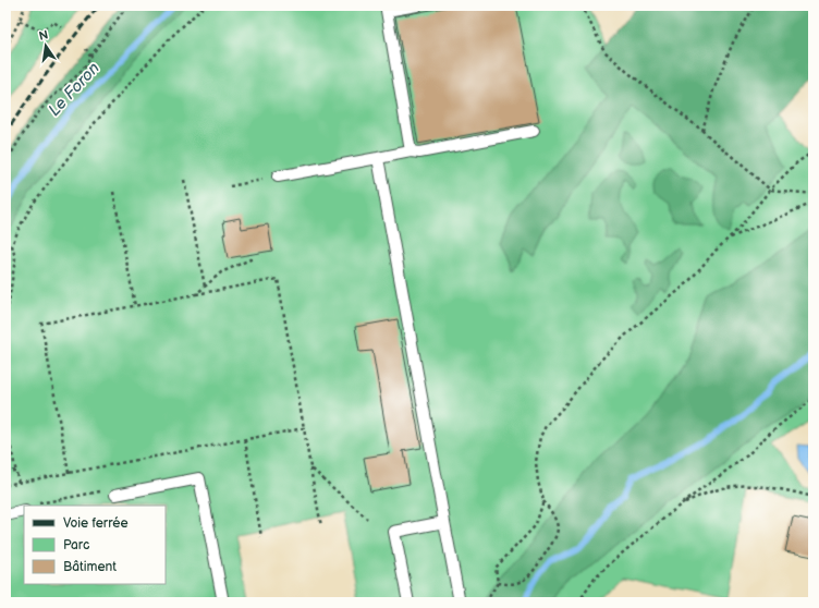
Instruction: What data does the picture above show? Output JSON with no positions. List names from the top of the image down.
{
  "water": ["Le Foron"],
  "legend": ["Voie ferrée", "Parc", "Bâtiment"],
  "north": "top"
}
